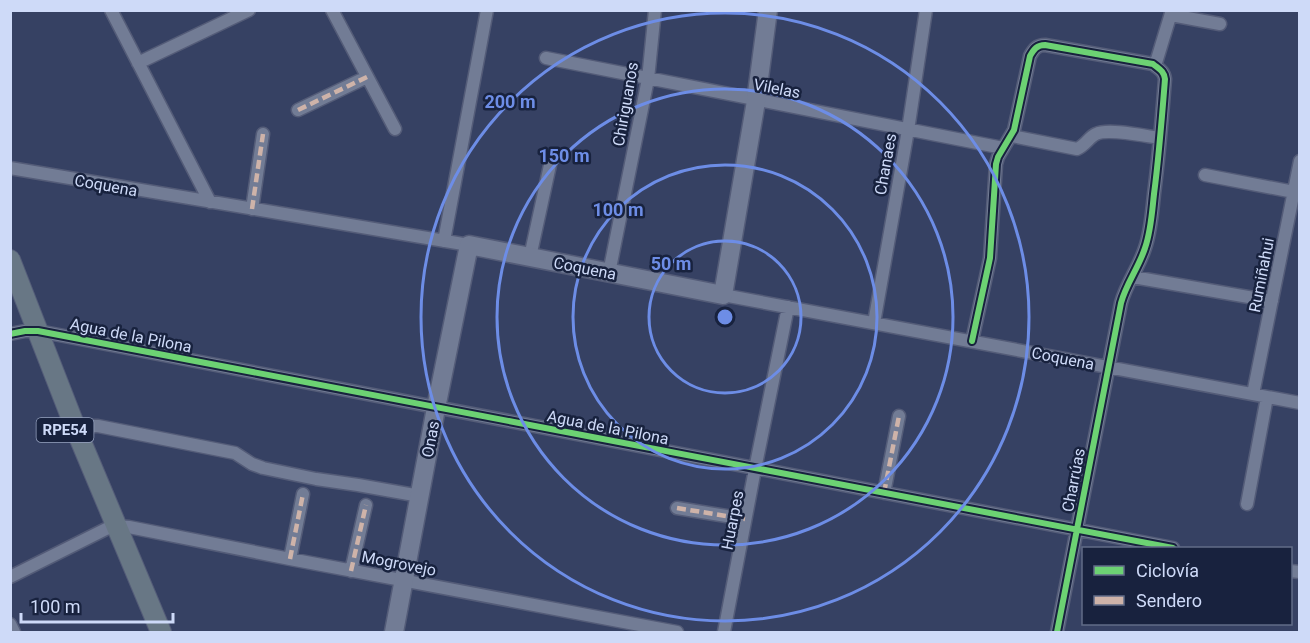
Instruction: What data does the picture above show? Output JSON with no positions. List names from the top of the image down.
{
  "streets": {
    "main road": ["Coquena", "RPE54", "Onas"],
    "street": [
      "Vilelas",
      "Chiriguanos",
      "Chanaes",
      "Rumiñahui",
      "Agua de la Pilona",
      "Charrúas",
      "Huarpes",
      "Mogrovejo"
    ]
  },
  "crossings": [
    ["Vilelas", "Chiriguanos"],
    ["Vilelas", "Chanaes"],
    ["Chiriguanos", "Coquena"],
    ["Chanaes", "Coquena"],
    ["Coquena", "Rumiñahui"],
    ["Coquena", "Onas"],
    ["Coquena", "Charrúas"],
    ["Coquena", "Huarpes"],
    ["Agua de la Pilona", "RPE54"],
    ["Agua de la Pilona", "Onas"],
    ["Agua de la Pilona", "Charrúas"],
    ["Agua de la Pilona", "Huarpes"],
    ["RPE54", "Mogrovejo"],
    ["Onas", "Mogrovejo"]
  ],
  "legend": ["Ciclovía", "Sendero"],
  "scale_bar": "100 m",
  "rings": [
    "200 m",
    "150 m",
    "100 m",
    "50 m"
  ]
}
